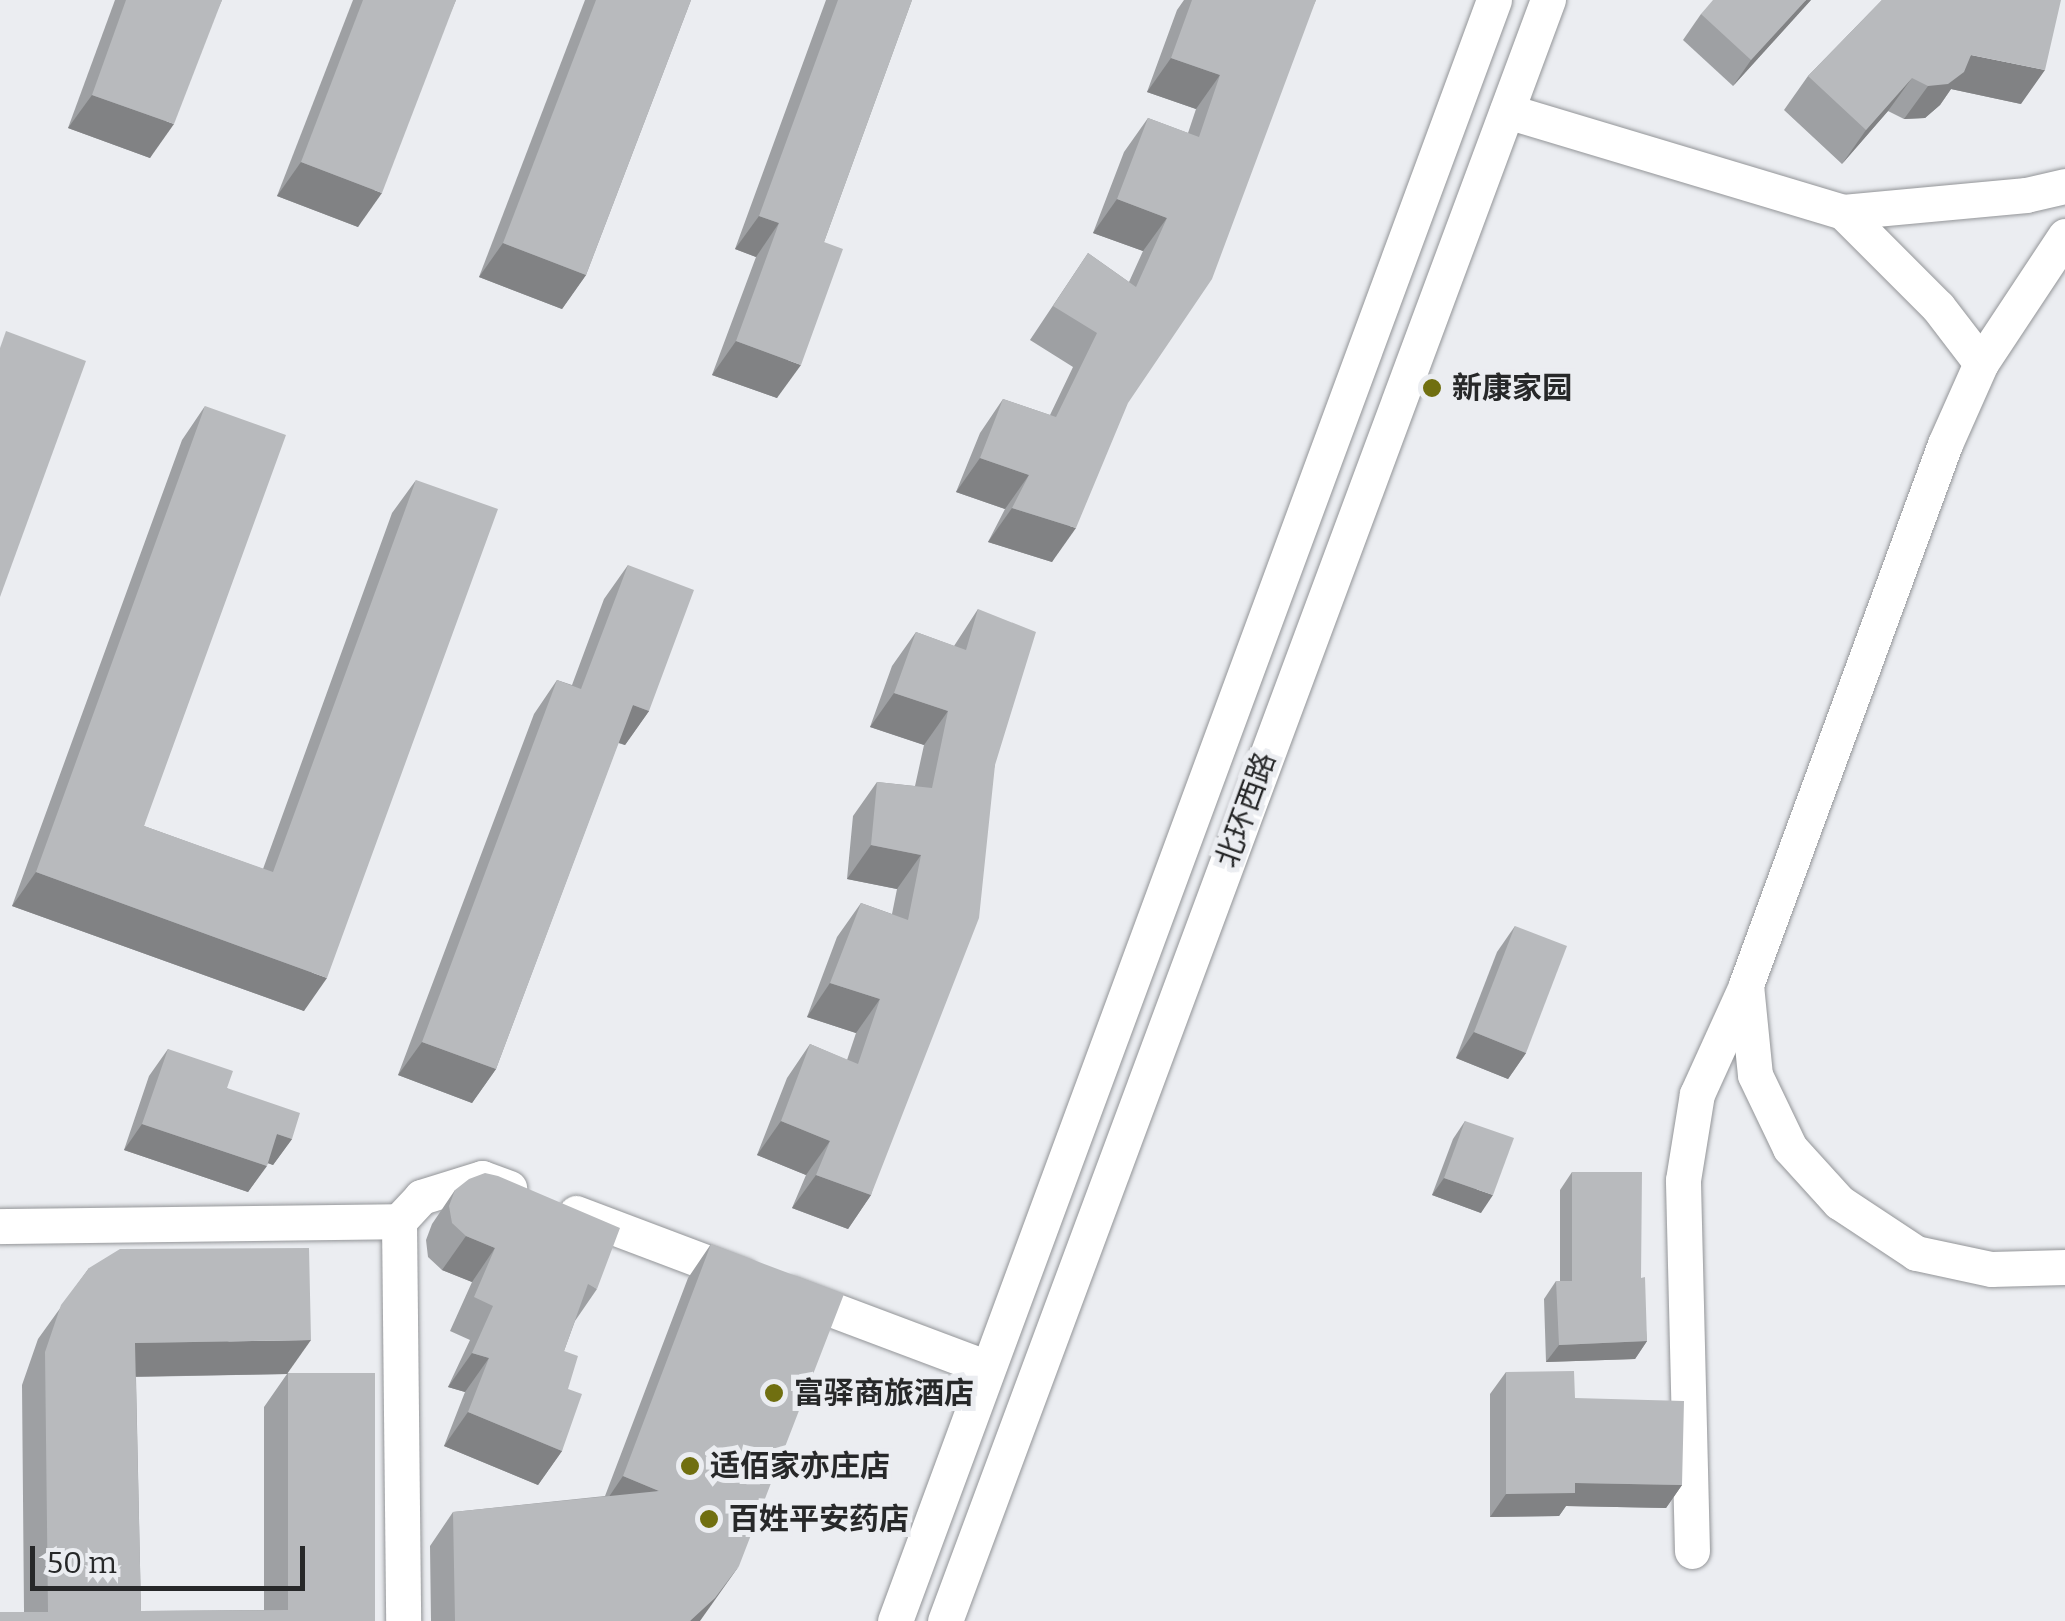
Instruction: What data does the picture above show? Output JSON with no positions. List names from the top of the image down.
{
  "streets": {
    "street": ["北环西路"]
  },
  "places": [
    "新康家园",
    "富驿商旅酒店",
    "适佰家亦庄店",
    "百姓平安药店"
  ],
  "scale_bar": "50 m"
}
